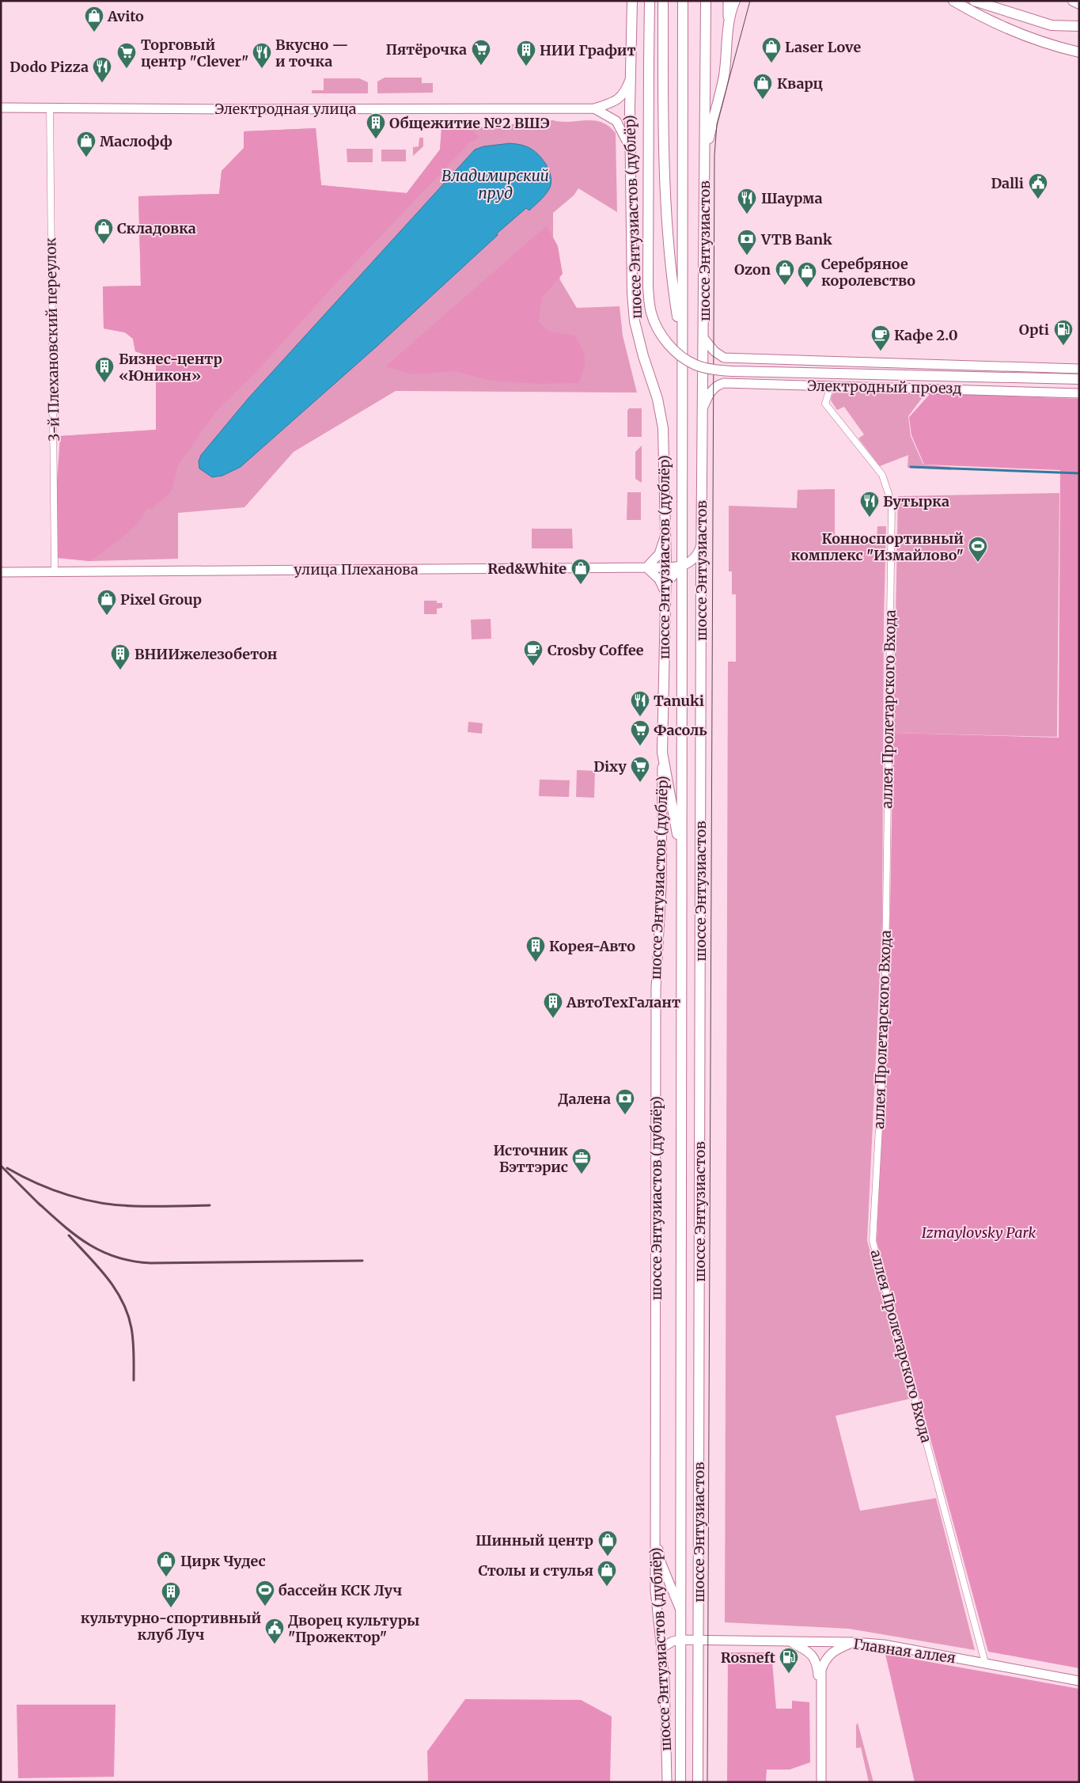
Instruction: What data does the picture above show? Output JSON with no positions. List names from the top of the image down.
{
  "streets": {
    "main road": [
      "Электродная улица",
      "шоссе Энтузиастов (дублёр)",
      "шоссе Энтузиастов",
      "Электродный проезд",
      "улица Плеханова",
      "Главная аллея"
    ],
    "street": ["3-й Плехановский переулок", "аллея Пролетарского Входа"]
  },
  "crossings": [
    ["Электродная улица", "шоссе Энтузиастов (дублёр)"],
    ["Электродная улица", "3-й Плехановский переулок"],
    ["шоссе Энтузиастов (дублёр)", "улица Плеханова"],
    ["шоссе Энтузиастов", "Электродный проезд"],
    ["шоссе Энтузиастов", "улица Плеханова"],
    ["шоссе Энтузиастов", "Главная аллея"],
    ["3-й Плехановский переулок", "улица Плеханова"],
    ["Электродный проезд", "аллея Пролетарского Входа"],
    ["аллея Пролетарского Входа", "Главная аллея"]
  ],
  "water": ["Владимирский пруд"],
  "parks": ["Izmaylovsky Park"],
  "places": {
    "shop": [
      "Avito",
      "Laser Love",
      "Кварц",
      "Маслофф",
      "Складовка",
      "Ozon",
      "Серебряное королевство",
      "Red&White",
      "Pixel Group",
      "Шинный центр",
      "Цирк Чудес",
      "Столы и стулья"
    ],
    "supermarket": [
      "Пятёрочка",
      "Торговый центр \"Clever\"",
      "Фасоль",
      "Dixy"
    ],
    "building": [
      "НИИ Графит",
      "Общежитие №2 ВШЭ",
      "Бизнес-центр «Юникон»",
      "ВНИИжелезобетон",
      "Корея-Авто",
      "АвтоТехГалант",
      "культурно-спортивный клуб Луч"
    ],
    "restaurant": [
      "Вкусно — и точка",
      "Dodo Pizza",
      "Шаурма",
      "Бутырка",
      "Tanuki"
    ],
    "public building": ["Dalli", "Дворец культуры \"Прожектор\""],
    "bank": ["VTB Bank", "Далена"],
    "fuel station": ["Opti", "Rosneft"],
    "cafe": ["Кафе 2.0", "Crosby Coffee"],
    "sports": ["Конноспортивный комплекс \"Измайлово\"", "бассейн КСК Луч"],
    "office": ["Источник Бэттэрис"]
  }
}
